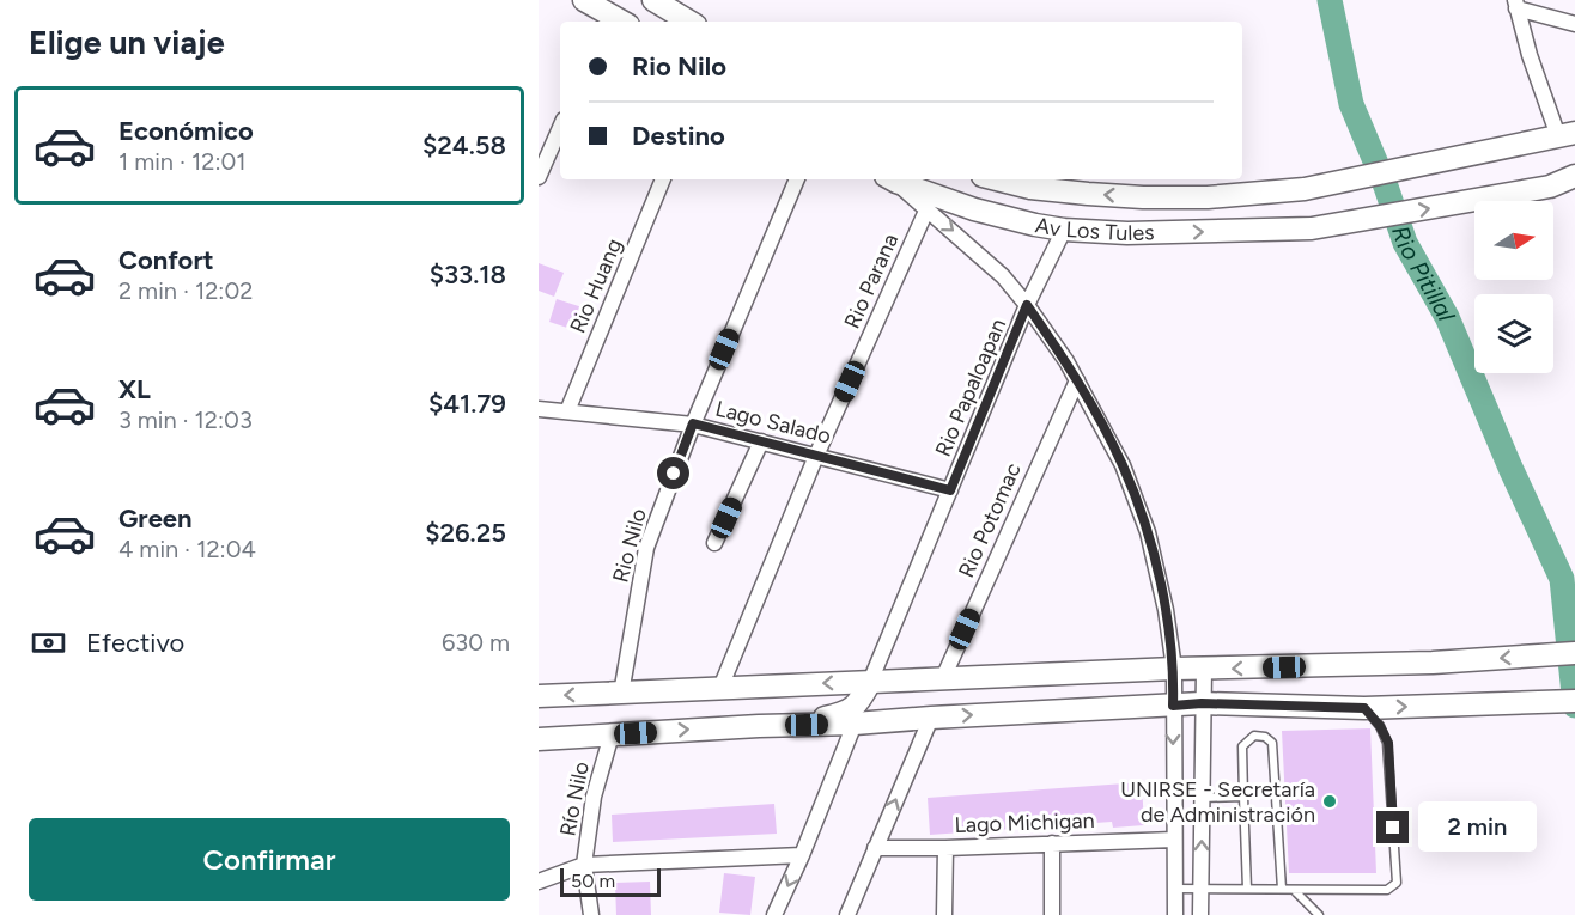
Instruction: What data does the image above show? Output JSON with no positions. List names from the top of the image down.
{
  "streets": {
    "street": [
      "Av Los Tules",
      "Rio Parana",
      "Rio Huang",
      "Rio Papaloapan",
      "Lago Salado",
      "Rio Potomac",
      "Rio Nilo",
      "Río Nilo",
      "Lago Michigan"
    ]
  },
  "crossings": [
    ["Av Los Tules", "Rio Papaloapan"],
    ["Rio Parana", "Lago Salado"],
    ["Rio Huang", "Lago Salado"],
    ["Rio Papaloapan", "Lago Salado"],
    ["Lago Salado", "Rio Nilo"]
  ],
  "water": ["Rio Pitillal"],
  "places": ["UNIRSE - Secretaría de Administración"],
  "scale_bar": "50 m",
  "north": "right",
  "page": {
    "heading": "Elige un viaje",
    "banner": ["Rio Nilo", "Destino"],
    "list": [
      {
        "name": "Económico",
        "note": "1 min · 12:01",
        "value": "$24.58"
      },
      {
        "name": "Confort",
        "note": "2 min · 12:02",
        "value": "$33.18"
      },
      {
        "name": "XL",
        "note": "3 min · 12:03",
        "value": "$41.79"
      },
      {
        "name": "Green",
        "note": "4 min · 12:04",
        "value": "$26.25"
      }
    ],
    "pay": ["Efectivo", "630 m"],
    "bubble": "2 min",
    "buttons": "Confirmar",
    "scale": "50 m"
  }
}
